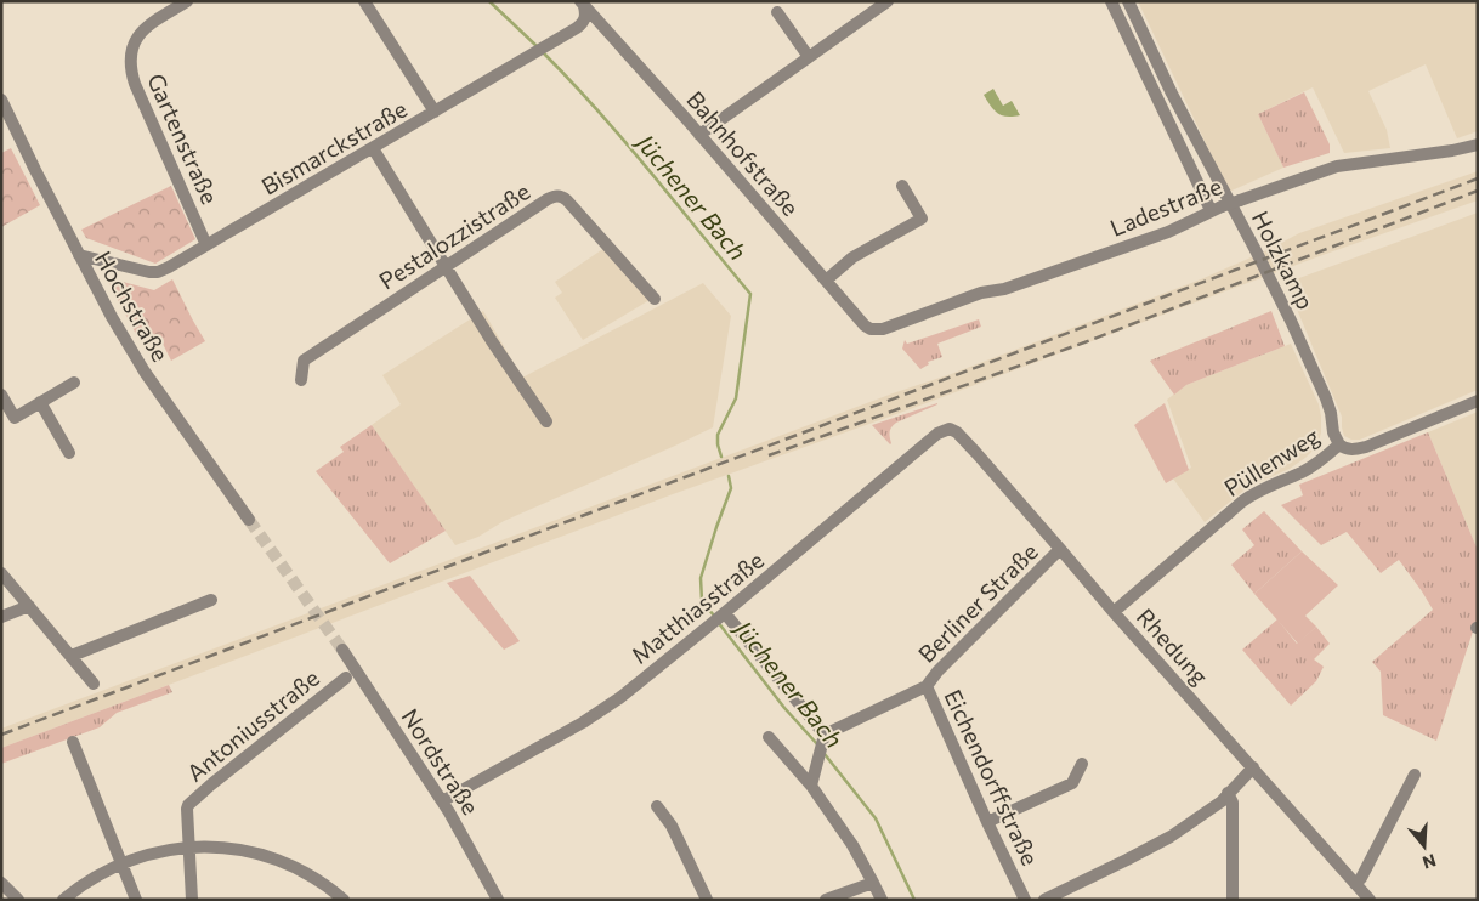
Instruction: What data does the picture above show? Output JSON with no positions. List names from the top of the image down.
{
  "streets": {
    "street": [
      "Gartenstraße",
      "Bismarckstraße",
      "Bahnhofstraße",
      "Ladestraße",
      "Pestalozzistraße",
      "Holzkamp",
      "Hochstraße",
      "Püllenweg",
      "Berliner Straße",
      "Matthiasstraße",
      "Rhedung",
      "Antoniusstraße",
      "Nordstraße",
      "Eichendorffstraße"
    ]
  },
  "crossings": [
    ["Gartenstraße", "Bismarckstraße"],
    ["Bismarckstraße", "Bahnhofstraße"],
    ["Bismarckstraße", "Hochstraße"],
    ["Bahnhofstraße", "Ladestraße"],
    ["Holzkamp", "Püllenweg"],
    ["Püllenweg", "Rhedung"],
    ["Berliner Straße", "Rhedung"],
    ["Berliner Straße", "Eichendorffstraße"],
    ["Matthiasstraße", "Rhedung"],
    ["Matthiasstraße", "Nordstraße"]
  ],
  "water": ["Jüchener Bach"],
  "north": "bottom"
}
